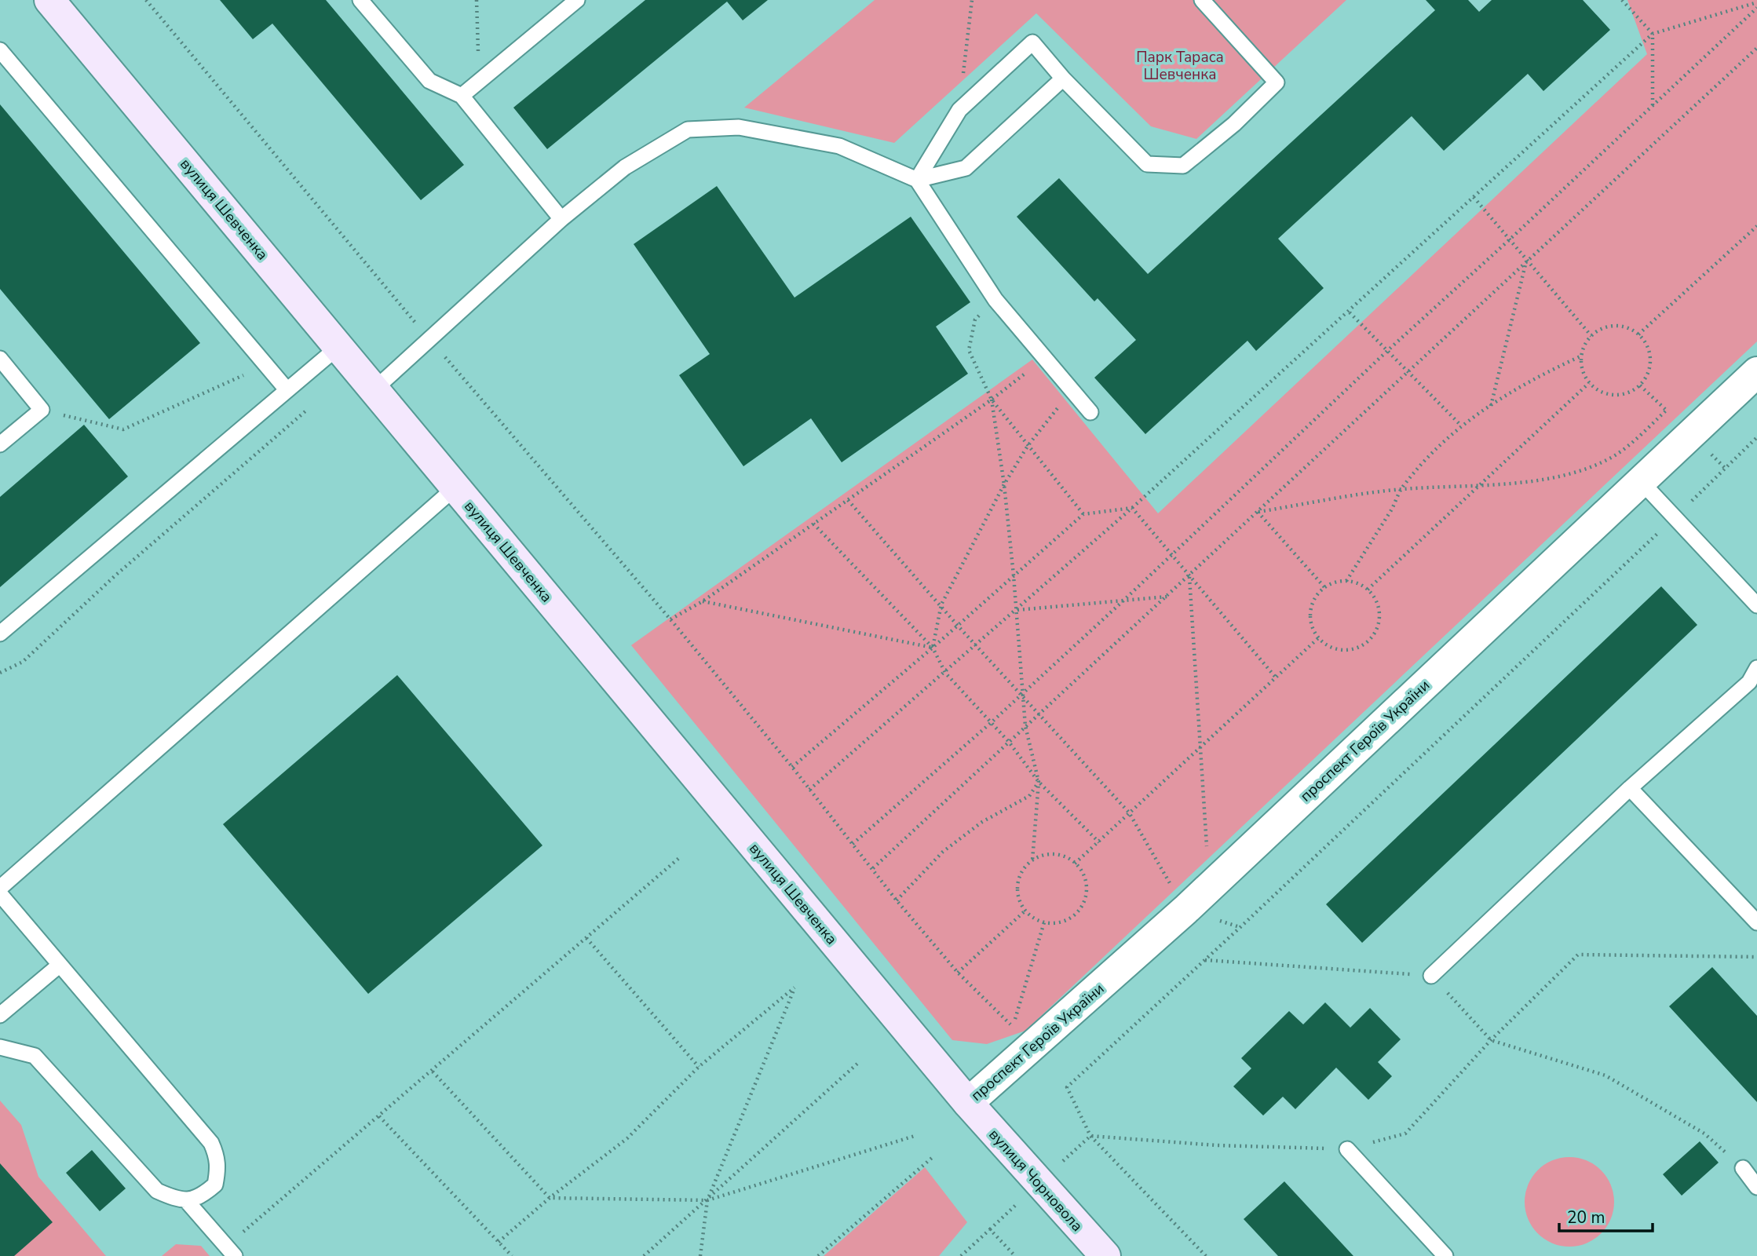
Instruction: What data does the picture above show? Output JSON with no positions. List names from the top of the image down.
{
  "streets": {
    "street": ["вулиця Шевченка", "проспект Героїв України", "вулиця Чорновола"]
  },
  "crossings": [
    ["вулиця Шевченка", "проспект Героїв України"],
    ["вулиця Шевченка", "вулиця Чорновола"],
    ["проспект Героїв України", "вулиця Чорновола"]
  ],
  "parks": ["Парк Тараса Шевченка"],
  "scale_bar": "20 m"
}
